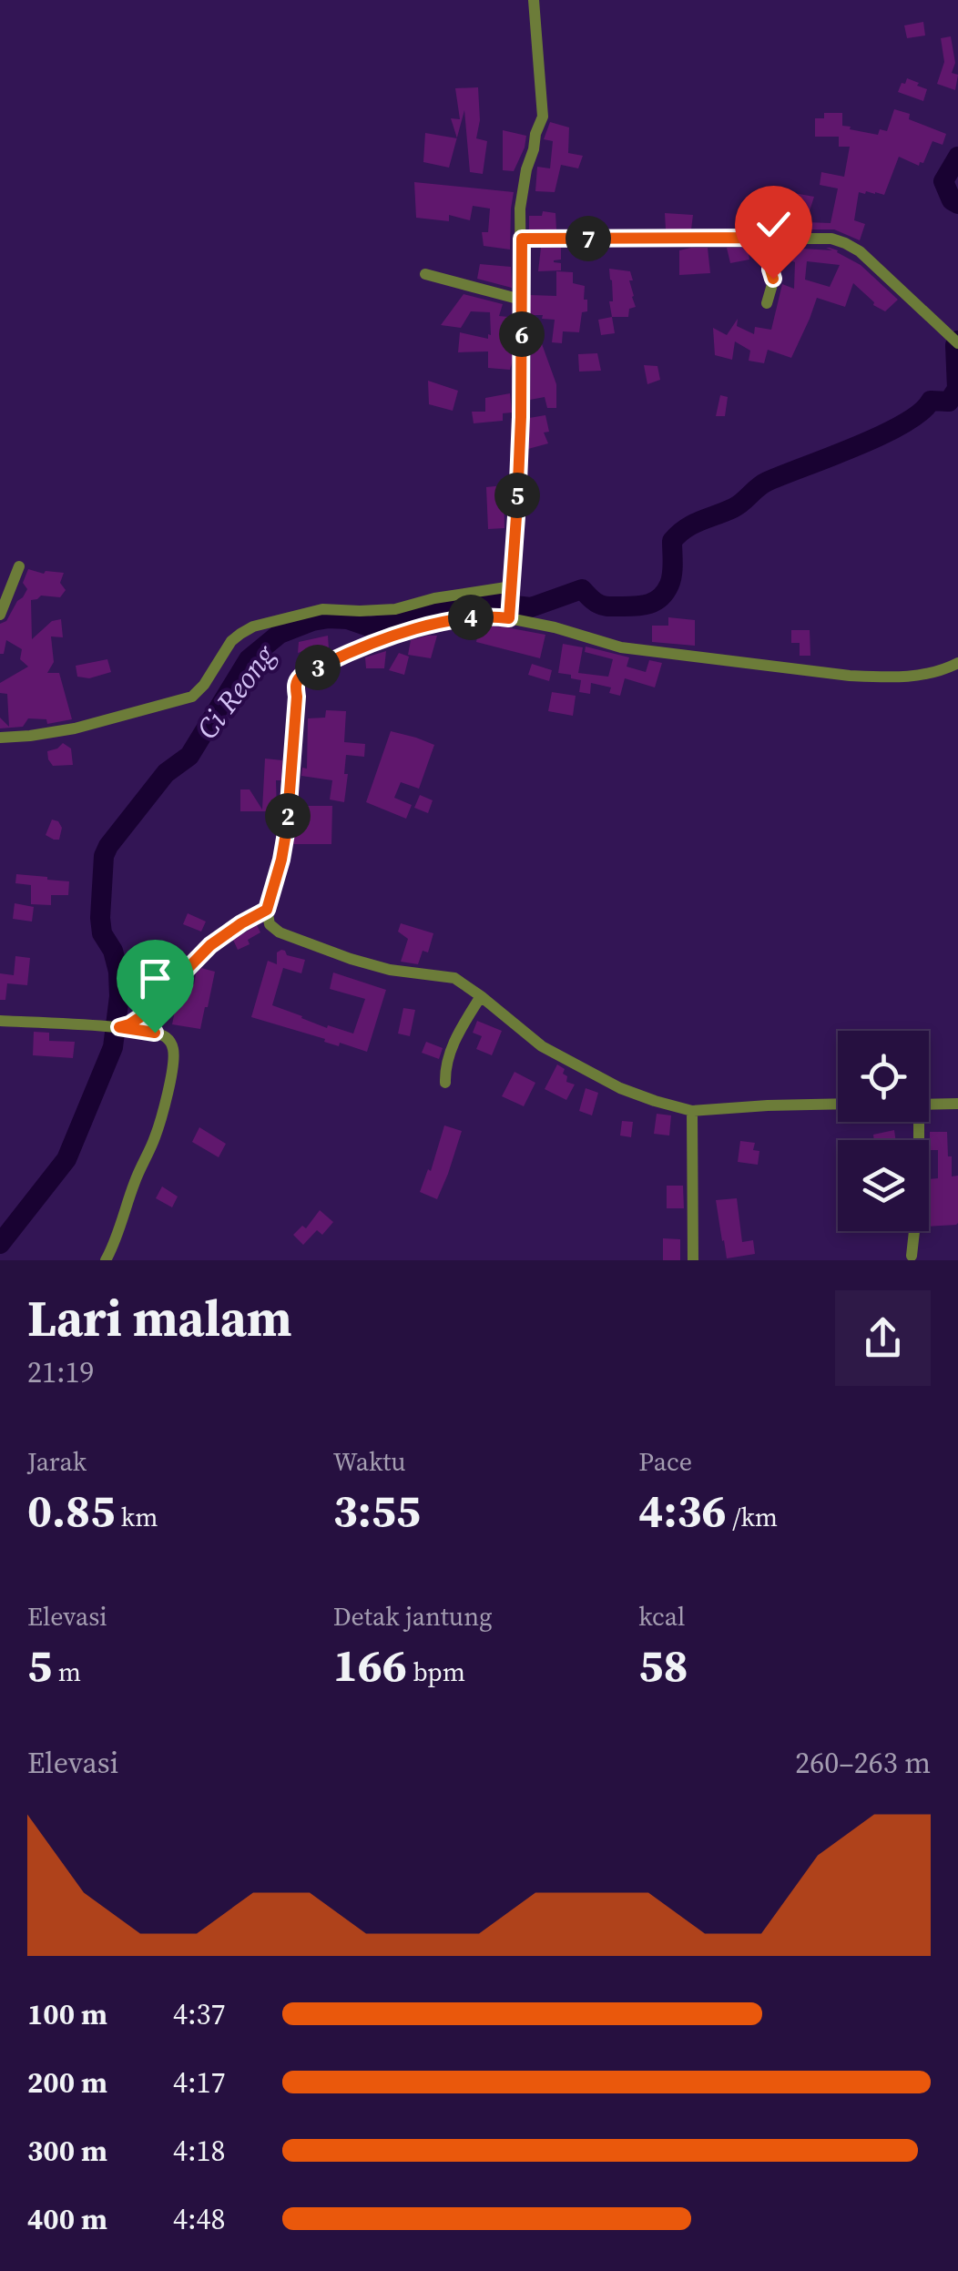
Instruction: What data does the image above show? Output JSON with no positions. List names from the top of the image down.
{
  "water": ["Ci Reong"],
  "page": {
    "pins": [
      "7",
      "6",
      "5",
      "4",
      "3",
      "2"
    ],
    "heading": ["Lari malam", "21:19"],
    "stats": [
      ["Jarak", "0.85 km"],
      ["Waktu", "3:55"],
      ["Pace", "4:36 /km"],
      ["Elevasi", "5 m"],
      ["Detak jantung", "166 bpm"],
      ["kcal", "58"]
    ],
    "chart": ["Elevasi", "260–263 m"],
    "list": [
      {
        "name": "100 m",
        "note": "4:37"
      },
      {
        "name": "200 m",
        "note": "4:17"
      },
      {
        "name": "300 m",
        "note": "4:18"
      },
      {
        "name": "400 m",
        "note": "4:48"
      }
    ]
  }
}
